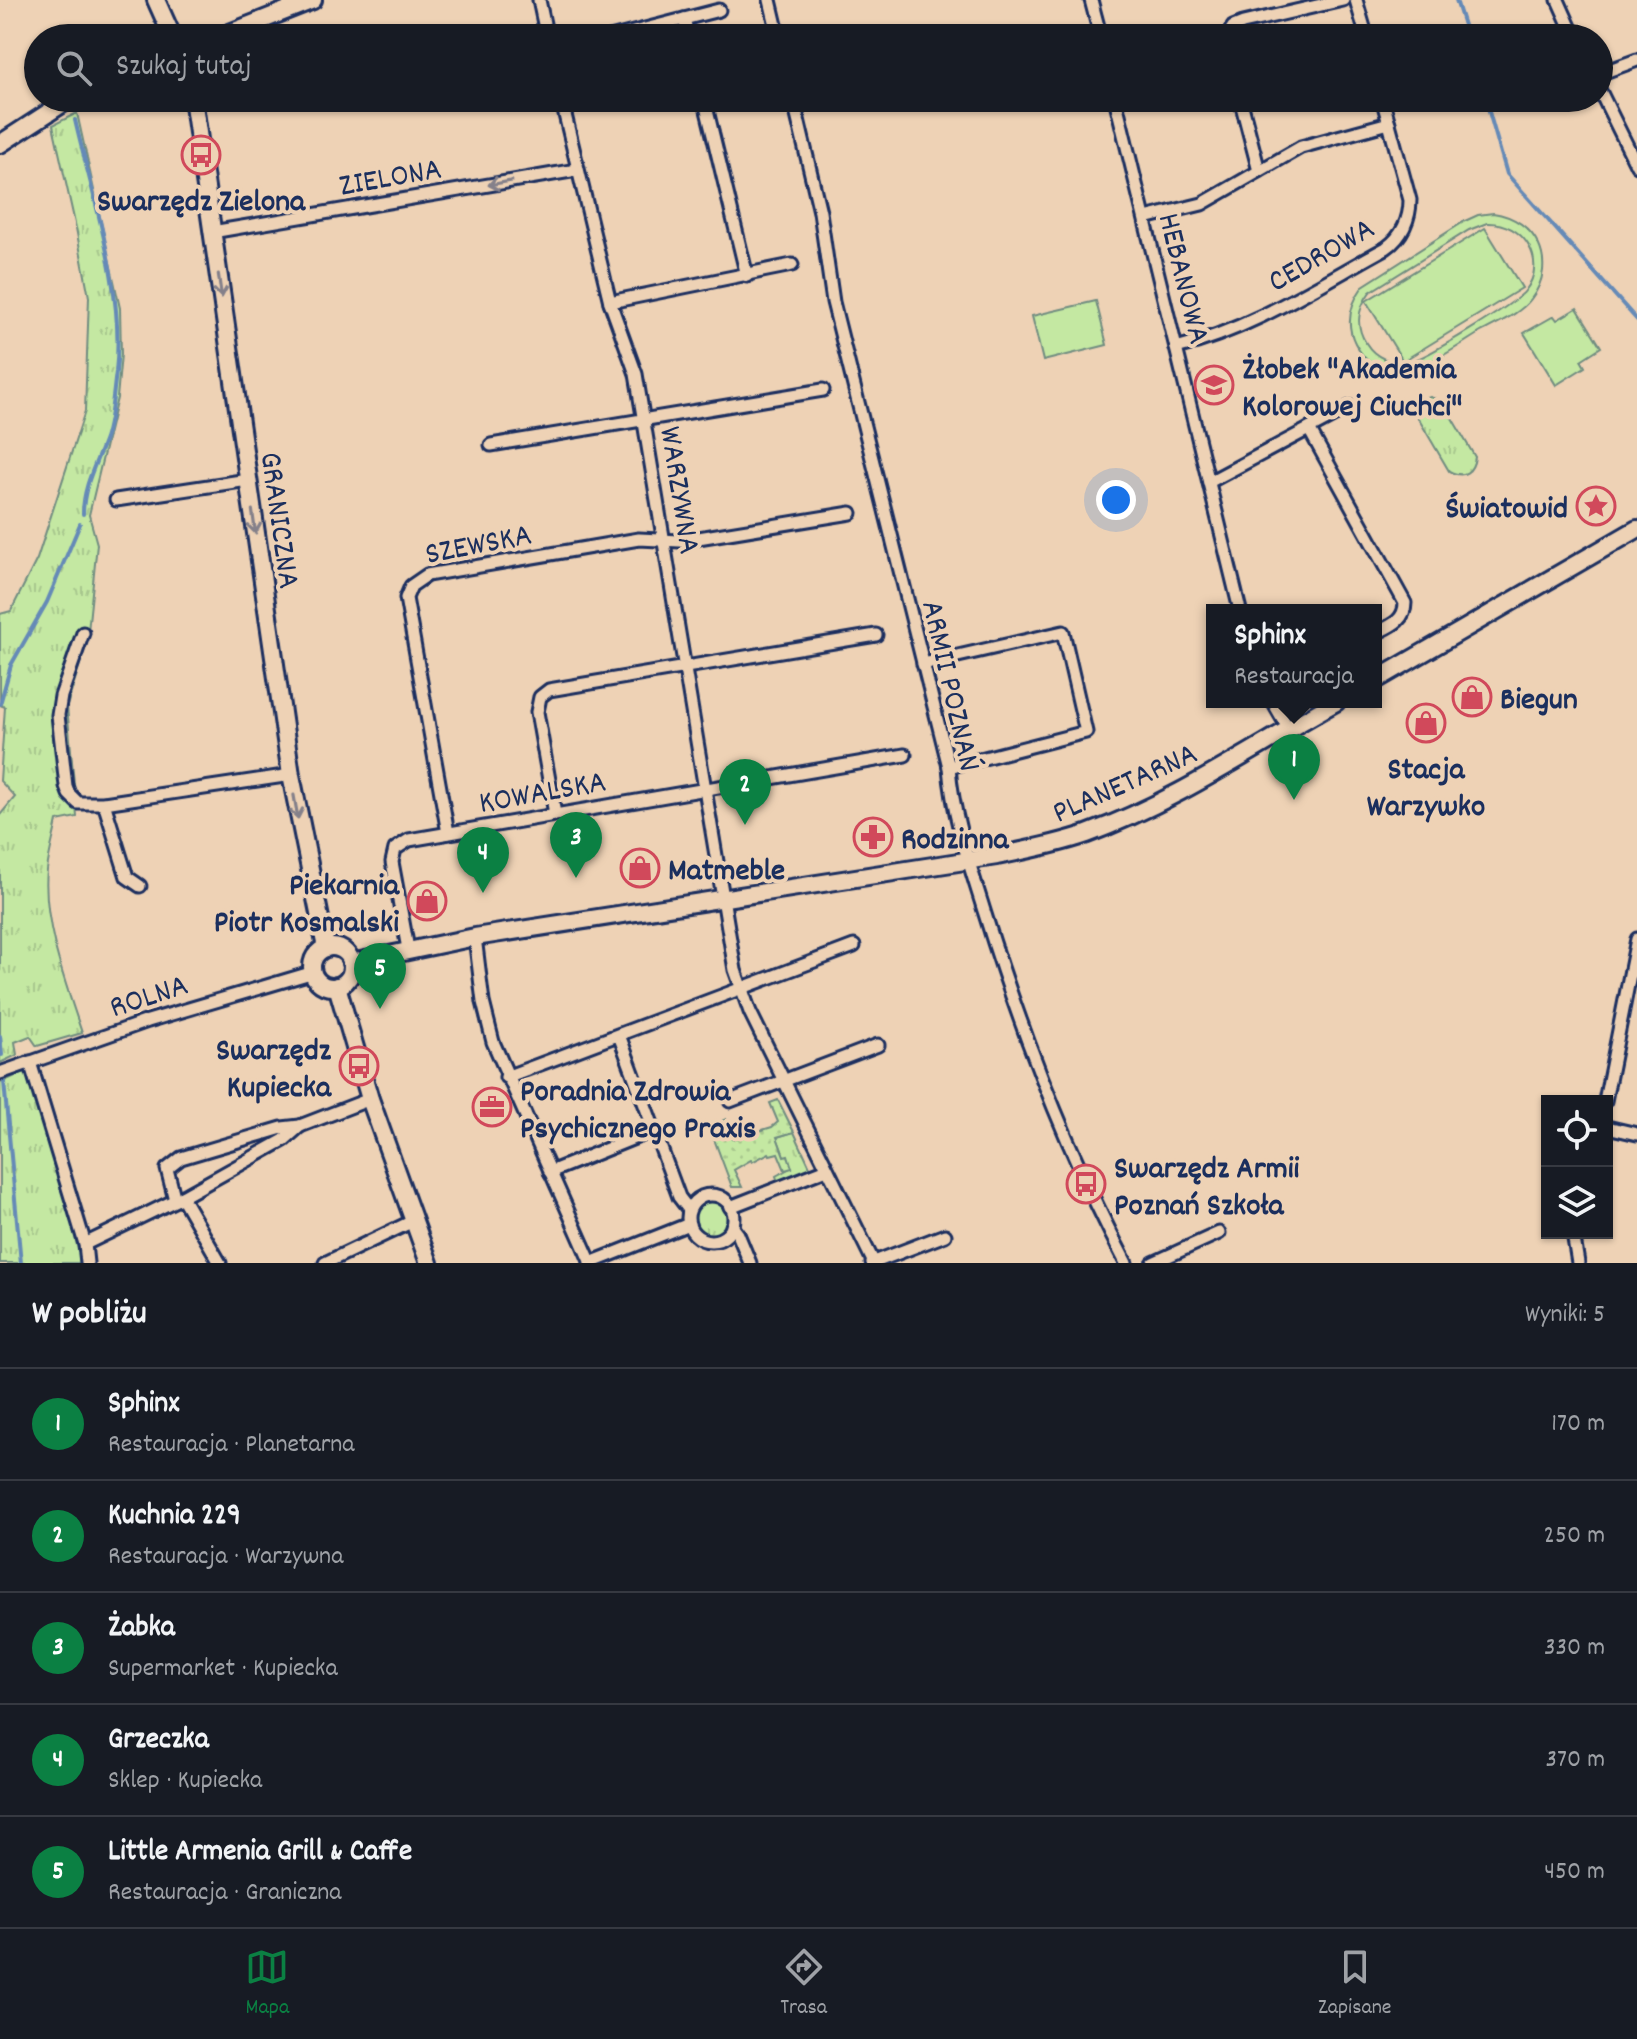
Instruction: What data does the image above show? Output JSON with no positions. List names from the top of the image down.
{
  "streets": {
    "street": [
      "ZIELONA",
      "CEDROWA",
      "HEBANOWA",
      "WARZYWNA",
      "GRANICZNA",
      "SZEWSKA",
      "ARMII POZNAŃ",
      "PLANETARNA",
      "KOWALSKA",
      "ROLNA"
    ]
  },
  "crossings": [
    ["ZIELONA", "WARZYWNA"],
    ["ZIELONA", "GRANICZNA"],
    ["CEDROWA", "HEBANOWA"],
    ["WARZYWNA", "SZEWSKA"],
    ["WARZYWNA", "PLANETARNA"],
    ["WARZYWNA", "KOWALSKA"],
    ["GRANICZNA", "PLANETARNA"],
    ["GRANICZNA", "ROLNA"],
    ["SZEWSKA", "KOWALSKA"],
    ["ARMII POZNAŃ", "PLANETARNA"],
    ["PLANETARNA", "KOWALSKA"],
    ["PLANETARNA", "ROLNA"]
  ],
  "one_way": ["ZIELONA", "GRANICZNA"],
  "places": {
    "bus stop": ["Swarzędz Zielona", "Swarzędz Kupiecka", "Swarzędz Armii Poznań Szkoła"],
    "school or university": ["Żłobek \"Akademia Kolorowej Ciuchci\""],
    "place": ["Światowid"],
    "shop": [
      "Biegun",
      "Stacja Warzywko",
      "Matmeble",
      "Piekarnia Piotr Kosmalski"
    ],
    "pharmacy": ["Rodzinna"],
    "office": ["Poradnia Zdrowia Psychicznego Praxis"]
  },
  "page": {
    "search": "Szukaj tutaj",
    "popup": ["Sphinx", "Restauracja"],
    "pins": [
      "1",
      "2",
      "3",
      "4",
      "5"
    ],
    "heading": ["W pobliżu", "Wyniki: 5"],
    "list": [
      {
        "mark": "1",
        "name": "Sphinx",
        "note": "Restauracja · Planetarna",
        "value": "170 m"
      },
      {
        "mark": "2",
        "name": "Kuchnia 229",
        "note": "Restauracja · Warzywna",
        "value": "250 m"
      },
      {
        "mark": "3",
        "name": "Żabka",
        "note": "Supermarket · Kupiecka",
        "value": "330 m"
      },
      {
        "mark": "4",
        "name": "Grzeczka",
        "note": "Sklep · Kupiecka",
        "value": "370 m"
      },
      {
        "mark": "5",
        "name": "Little Armenia Grill & Caffe",
        "note": "Restauracja · Graniczna",
        "value": "450 m"
      }
    ],
    "nav": ["Mapa", "Trasa", "Zapisane"]
  }
}
